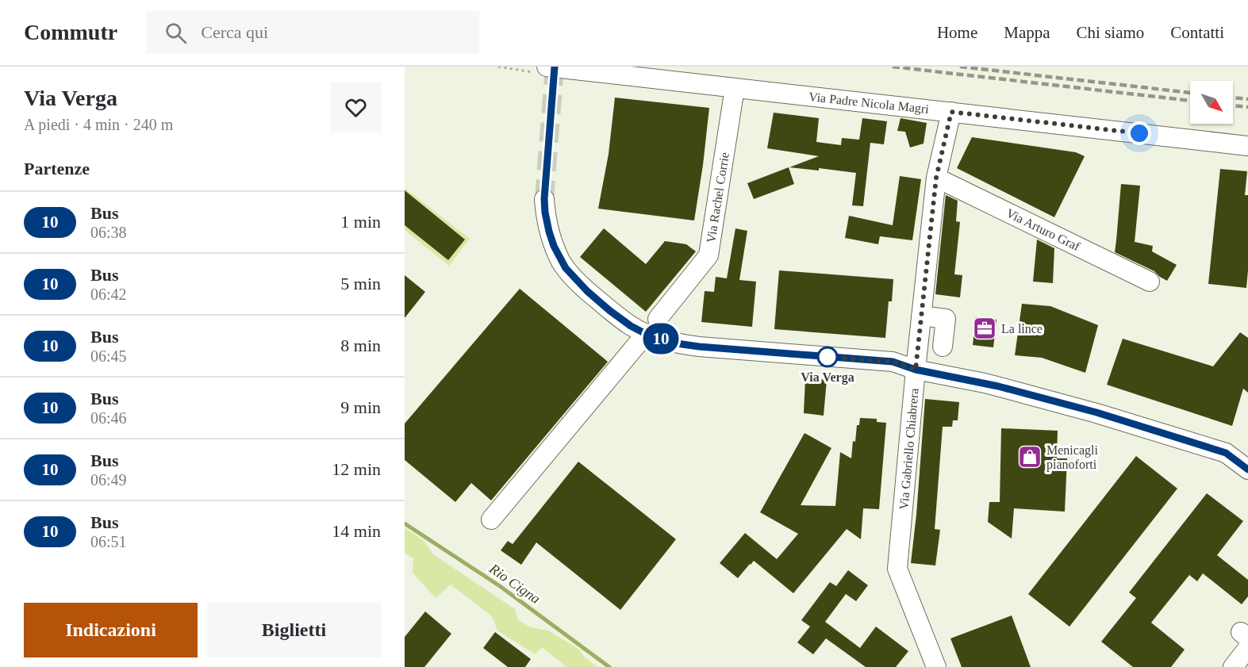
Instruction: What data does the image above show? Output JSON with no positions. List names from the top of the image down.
{
  "streets": {
    "street": [
      "Via Padre Nicola Magri",
      "Via Rachel Corrie",
      "Via Arturo Graf",
      "Via Gabriello Chiabrera"
    ]
  },
  "crossings": [
    ["Via Padre Nicola Magri", "Via Rachel Corrie"],
    ["Via Padre Nicola Magri", "Via Gabriello Chiabrera"],
    ["Via Arturo Graf", "Via Gabriello Chiabrera"]
  ],
  "water": ["Rio Cigna"],
  "places": {
    "office": ["La lince"],
    "other": ["Via Verga"],
    "shop": ["Menicagli pianoforti"]
  },
  "lines": ["bus line 10"],
  "north": "bottom right",
  "page": {
    "header": "Commutr",
    "search": "Cerca qui",
    "nav": [
      "Home",
      "Mappa",
      "Chi siamo",
      "Contatti"
    ],
    "heading": [
      ["Via Verga", "A piedi · 4 min · 240 m"],
      "Partenze"
    ],
    "on_map": "10",
    "list": [
      {
        "mark": "10",
        "name": "Bus",
        "note": "06:38",
        "value": "1 min"
      },
      {
        "mark": "10",
        "name": "Bus",
        "note": "06:42",
        "value": "5 min"
      },
      {
        "mark": "10",
        "name": "Bus",
        "note": "06:45",
        "value": "8 min"
      },
      {
        "mark": "10",
        "name": "Bus",
        "note": "06:46",
        "value": "9 min"
      },
      {
        "mark": "10",
        "name": "Bus",
        "note": "06:49",
        "value": "12 min"
      },
      {
        "mark": "10",
        "name": "Bus",
        "note": "06:51",
        "value": "14 min"
      }
    ],
    "buttons": ["Indicazioni", "Biglietti"]
  }
}
